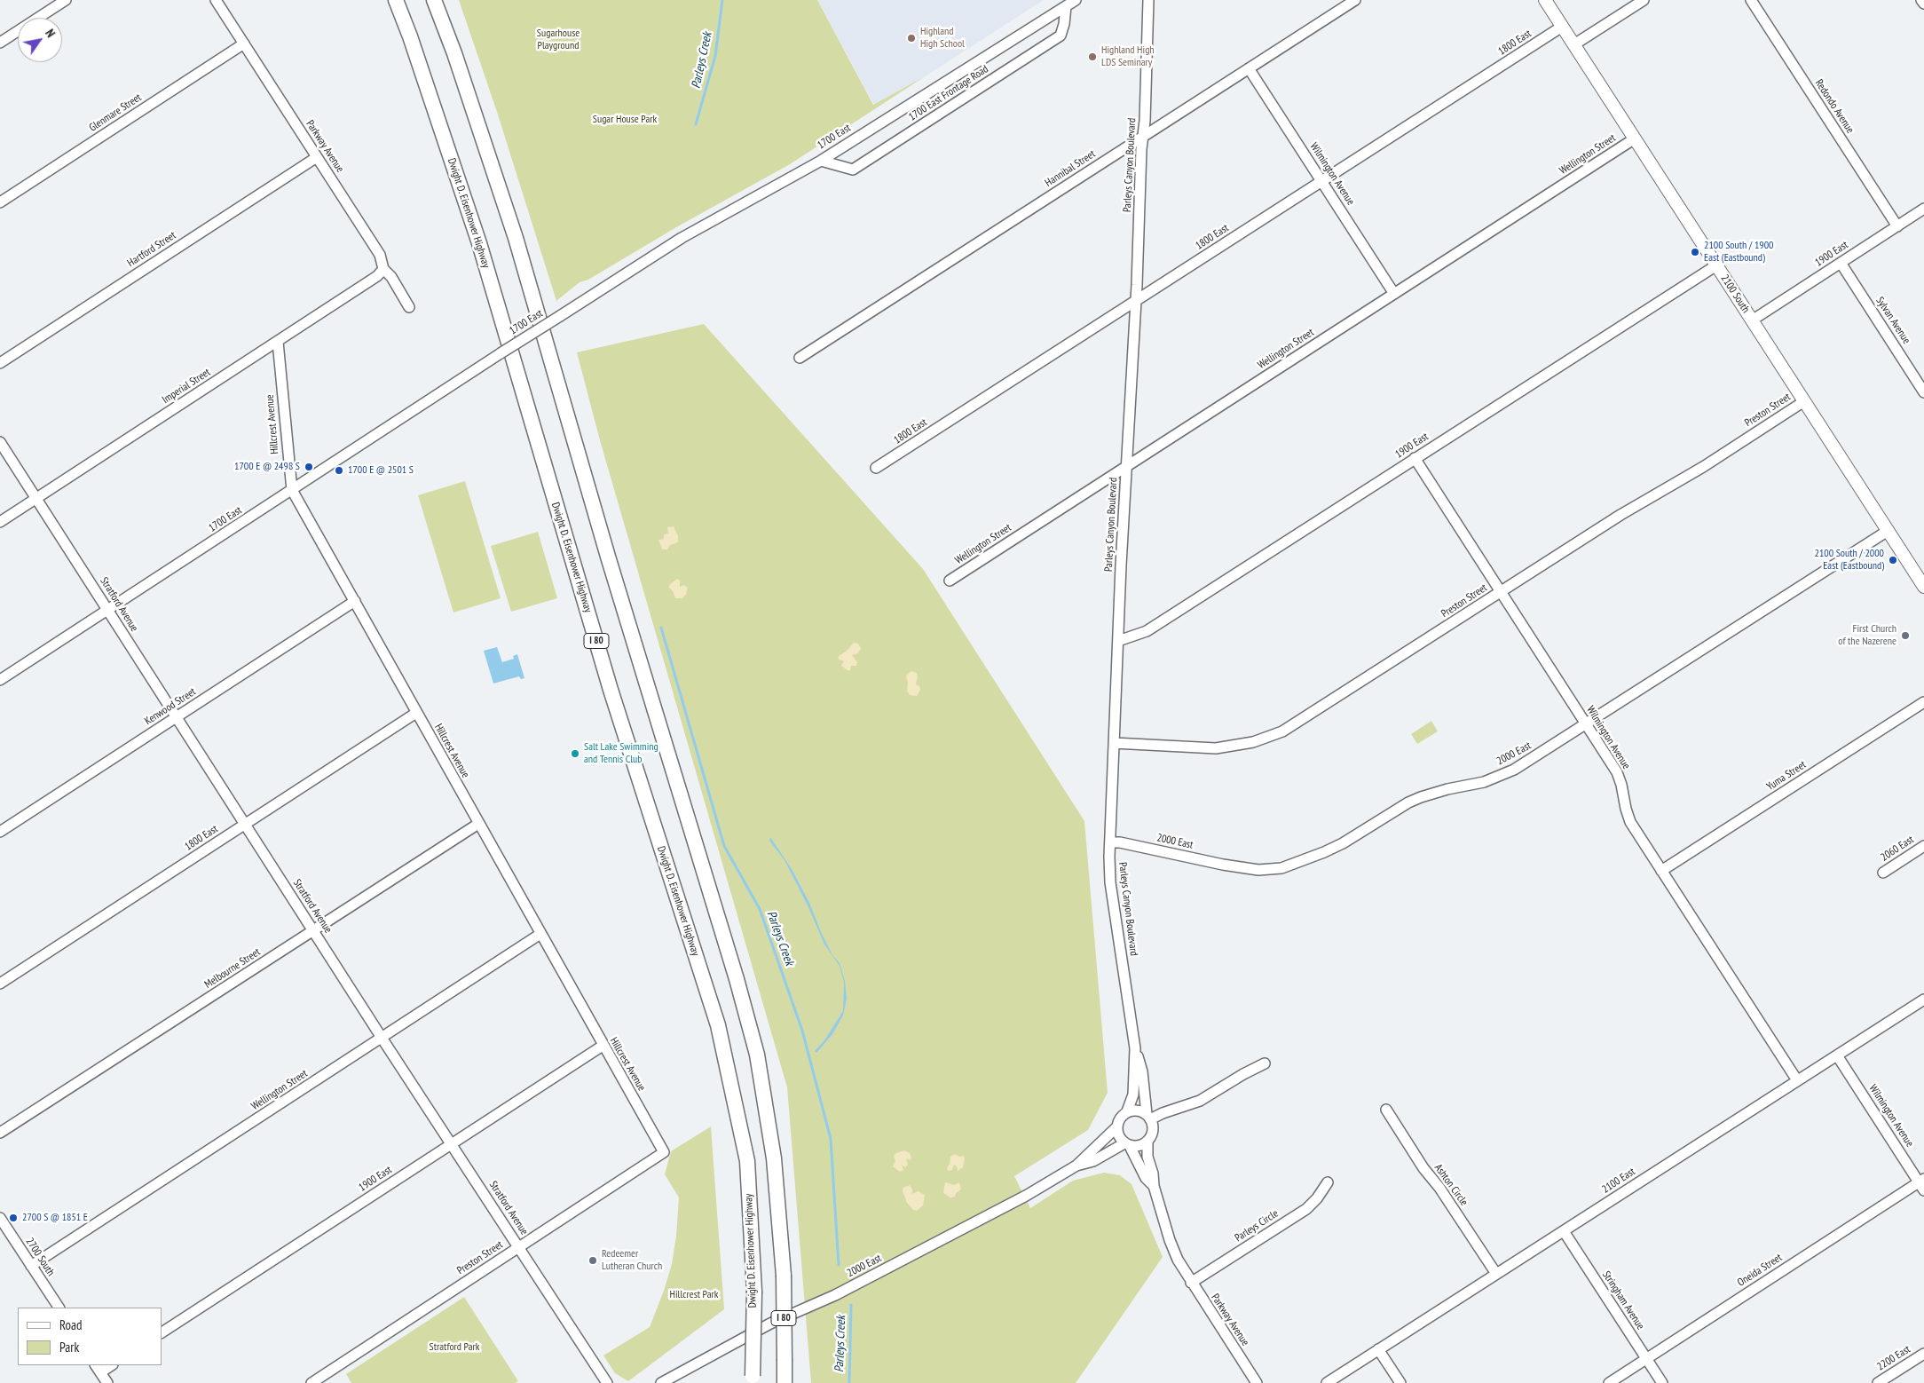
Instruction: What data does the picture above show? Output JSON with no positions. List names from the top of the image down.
{
  "streets": {
    "highway": ["Dwight D. Eisenhower Highway", "I 80"],
    "main road": ["2100 South"],
    "street": [
      "1800 East",
      "1700 East Frontage Road",
      "Redondo Avenue",
      "Glenmare Street",
      "1700 East",
      "Parkway Avenue",
      "Wellington Street",
      "Parleys Canyon Boulevard",
      "Hannibal Street",
      "Wilmington Avenue",
      "Hartford Street",
      "1900 East",
      "Sylvan Avenue",
      "Imperial Street",
      "Preston Street",
      "Hillcrest Avenue",
      "Stratford Avenue",
      "Kenwood Street",
      "2000 East",
      "Yuma Street",
      "2060 East",
      "Melbourne Street",
      "2100 East",
      "Ashton Circle",
      "Parleys Circle",
      "2700 South",
      "Oneida Street",
      "Stringham Avenue",
      "2200 East"
    ]
  },
  "crossings": [
    ["1800 East", "Parleys Canyon Boulevard"],
    ["1800 East", "Wilmington Avenue"],
    ["1800 East", "2100 South"],
    ["1800 East", "Hillcrest Avenue"],
    ["1800 East", "Stratford Avenue"],
    ["1700 East Frontage Road", "1700 East"],
    ["Redondo Avenue", "1900 East"],
    ["Glenmare Street", "Parkway Avenue"],
    ["1700 East", "Hillcrest Avenue"],
    ["1700 East", "Stratford Avenue"],
    ["Parkway Avenue", "Hartford Street"],
    ["Parkway Avenue", "Imperial Street"],
    ["Parkway Avenue", "Parleys Circle"],
    ["Wellington Street", "Parleys Canyon Boulevard"],
    ["Wellington Street", "Wilmington Avenue"],
    ["Wellington Street", "2100 South"],
    ["Wellington Street", "Hillcrest Avenue"],
    ["Wellington Street", "Stratford Avenue"],
    ["Wellington Street", "2700 South"],
    ["Parleys Canyon Boulevard", "Hannibal Street"],
    ["Parleys Canyon Boulevard", "1900 East"],
    ["Parleys Canyon Boulevard", "Preston Street"],
    ["Parleys Canyon Boulevard", "2000 East"],
    ["Hannibal Street", "Wilmington Avenue"],
    ["Wilmington Avenue", "1900 East"],
    ["Wilmington Avenue", "Preston Street"],
    ["Wilmington Avenue", "2000 East"],
    ["Wilmington Avenue", "Yuma Street"],
    ["Wilmington Avenue", "2100 East"],
    ["Wilmington Avenue", "Oneida Street"],
    ["1900 East", "2100 South"],
    ["1900 East", "Sylvan Avenue"],
    ["1900 East", "Hillcrest Avenue"],
    ["1900 East", "Stratford Avenue"],
    ["2100 South", "Preston Street"],
    ["2100 South", "2000 East"],
    ["Imperial Street", "Hillcrest Avenue"],
    ["Imperial Street", "Stratford Avenue"],
    ["Preston Street", "Hillcrest Avenue"],
    ["Preston Street", "Stratford Avenue"],
    ["Hillcrest Avenue", "Kenwood Street"],
    ["Hillcrest Avenue", "Melbourne Street"],
    ["Stratford Avenue", "Kenwood Street"],
    ["Stratford Avenue", "Melbourne Street"],
    ["2100 East", "Ashton Circle"],
    ["2100 East", "Stringham Avenue"],
    ["Oneida Street", "Stringham Avenue"]
  ],
  "water": ["Parleys Creek"],
  "parks": [
    "Sugarhouse Playground",
    "Sugar House Park",
    "Hillcrest Park",
    "Stratford Park"
  ],
  "places": [
    "Highland High School",
    "Highland High LDS Seminary",
    "2100 South / 1900 East (Eastbound)",
    "1700 E @ 2498 S",
    "1700 E @ 2501 S",
    "2100 South / 2000 East (Eastbound)",
    "First Church of the Nazerene",
    "Salt Lake Swimming and Tennis Club",
    "2700 S @ 1851 E",
    "Redeemer Lutheran Church"
  ],
  "legend": ["Road", "Park"],
  "north": "top right"
}
